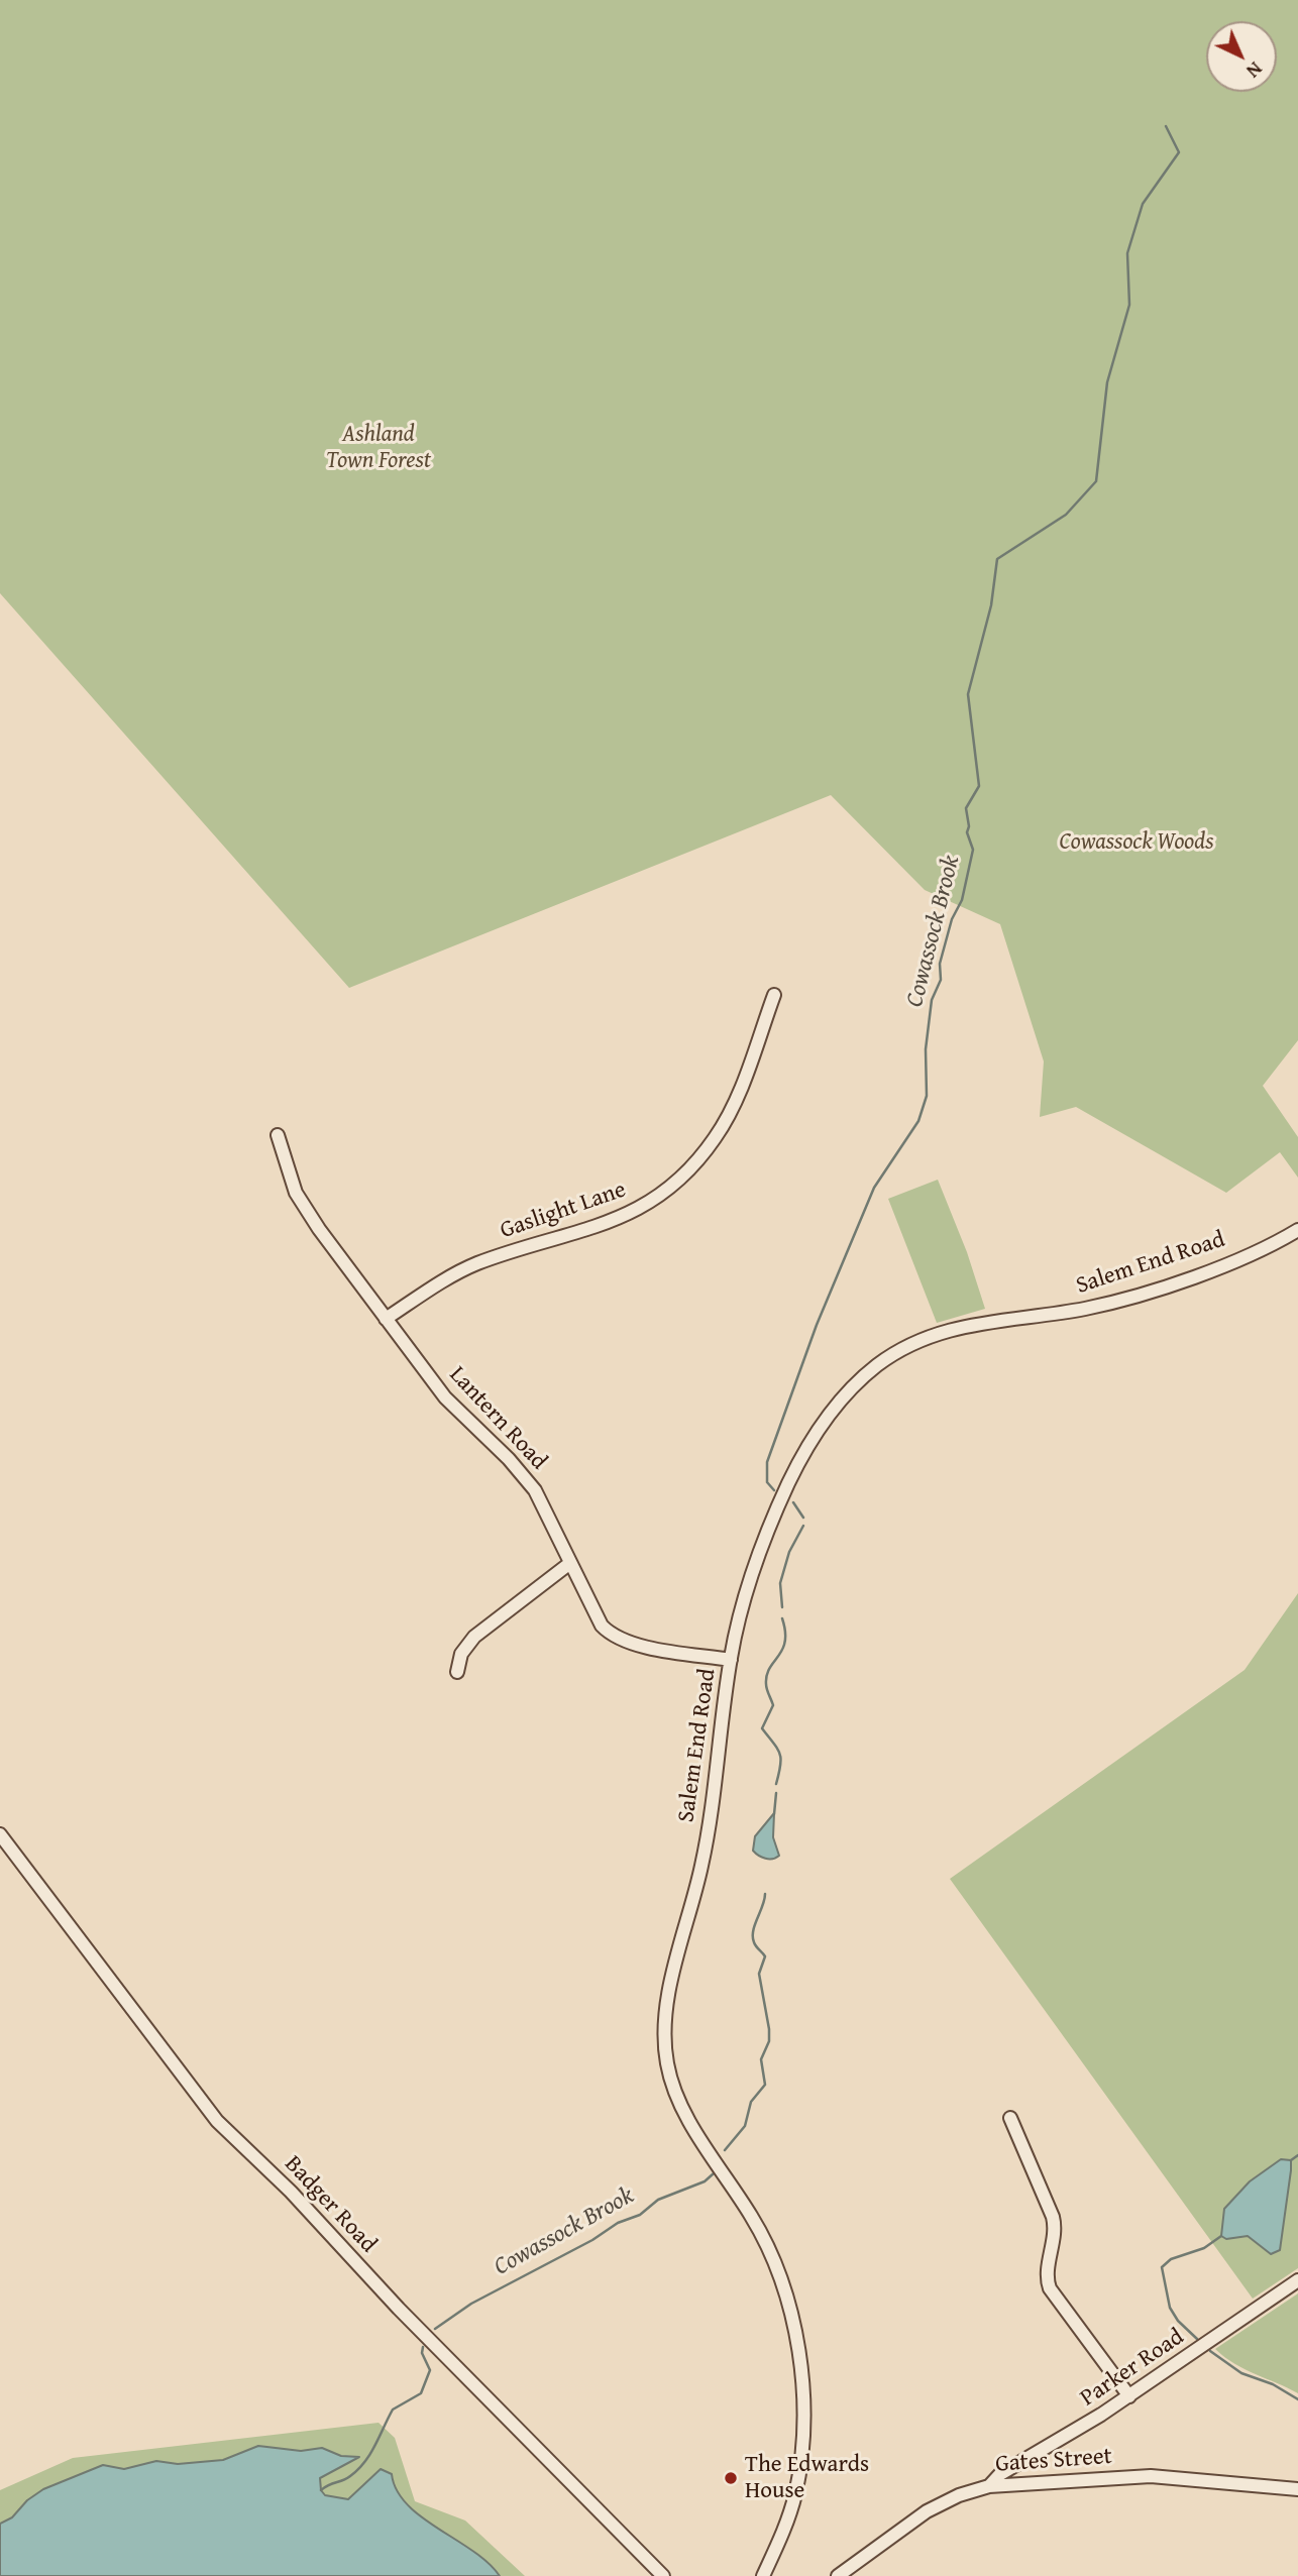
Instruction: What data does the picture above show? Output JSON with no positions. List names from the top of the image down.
{
  "streets": {
    "street": [
      "Gaslight Lane",
      "Salem End Road",
      "Lantern Road",
      "Badger Road",
      "Parker Road",
      "Gates Street"
    ]
  },
  "crossings": [
    ["Gaslight Lane", "Lantern Road"],
    ["Salem End Road", "Lantern Road"],
    ["Parker Road", "Gates Street"]
  ],
  "water": ["Cowassock Brook"],
  "parks": ["Ashland Town Forest", "Cowassock Woods"],
  "places": ["The Edwards House"],
  "north": "bottom right"
}
